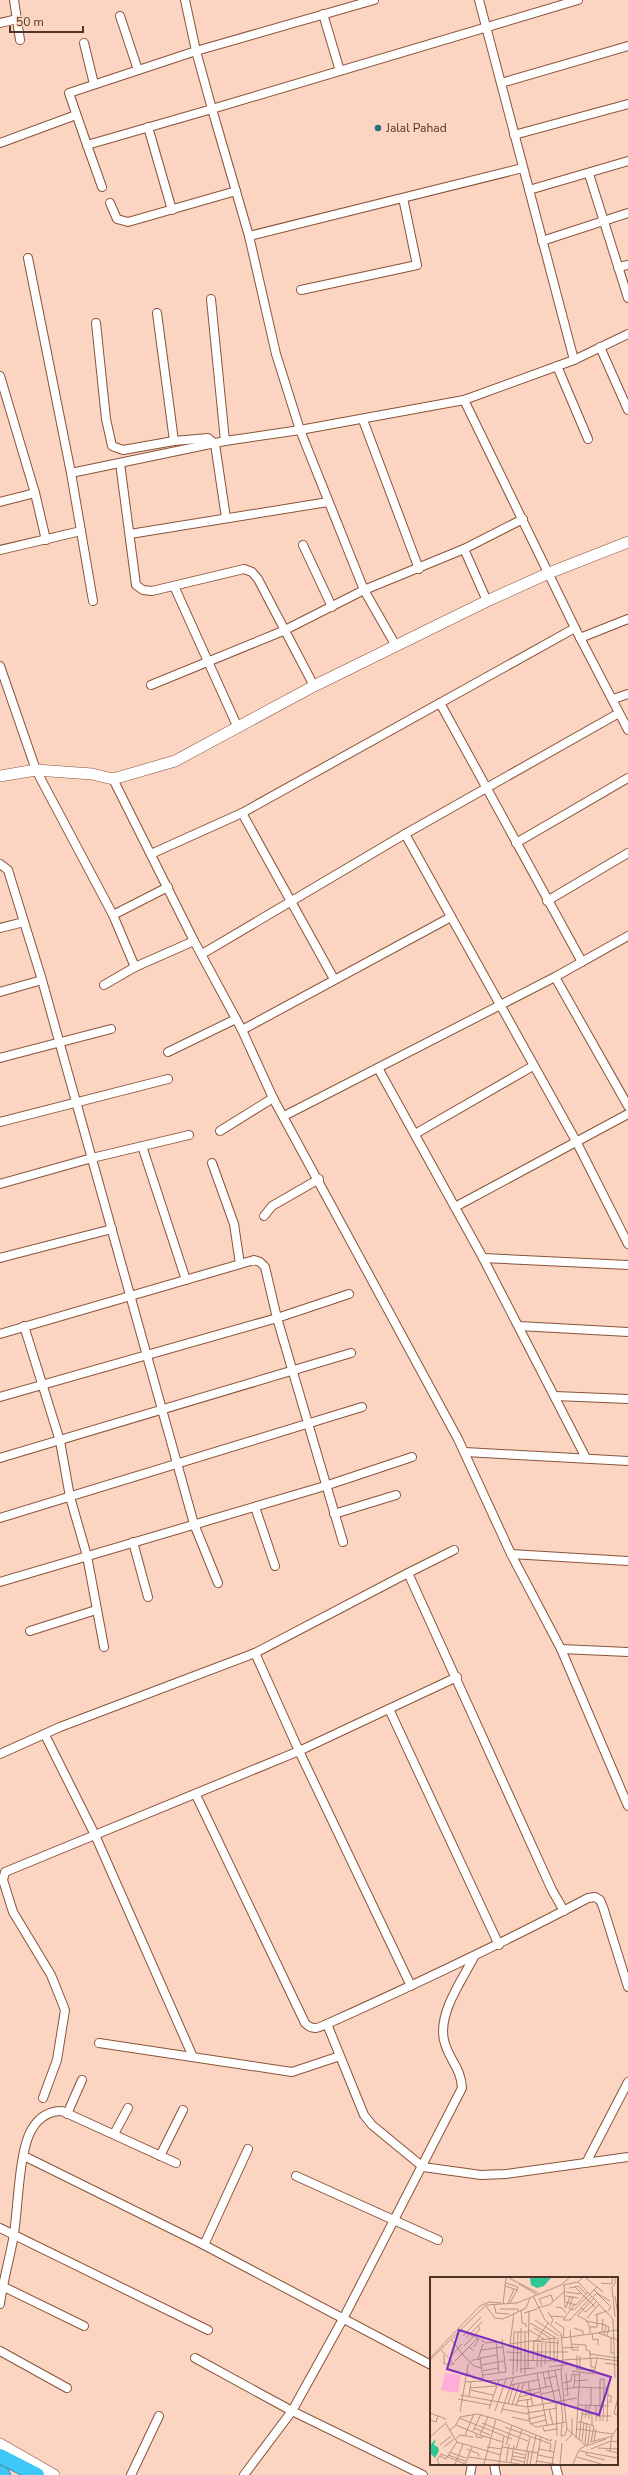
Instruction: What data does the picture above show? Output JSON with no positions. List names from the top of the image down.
{
  "places": ["Jalal Pahad"],
  "scale_bar": "50 m"
}
